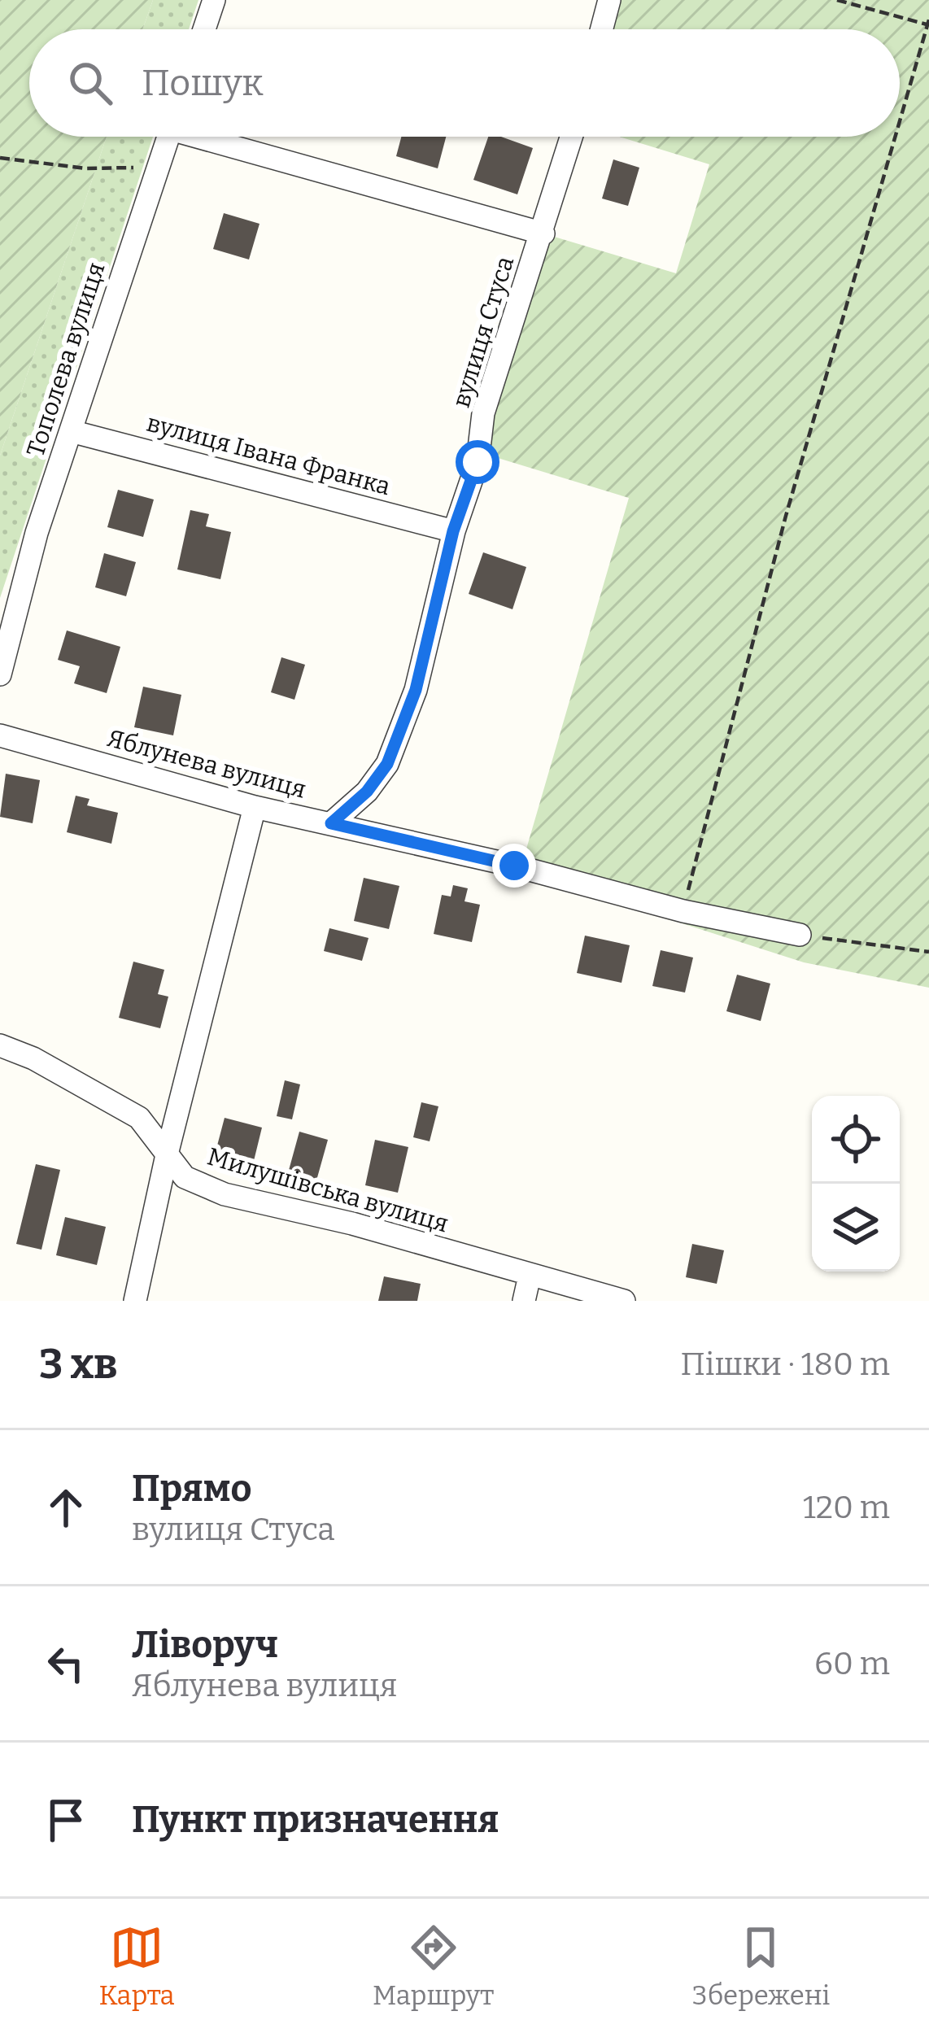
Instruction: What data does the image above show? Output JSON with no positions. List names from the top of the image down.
{
  "streets": {
    "street": [
      "вулиця Стуса",
      "Тополева вулиця",
      "вулиця Івана Франка",
      "Яблунева вулиця",
      "Милушівська вулиця"
    ]
  },
  "crossings": [
    ["вулиця Стуса", "вулиця Івана Франка"],
    ["вулиця Стуса", "Яблунева вулиця"],
    ["Тополева вулиця", "вулиця Івана Франка"]
  ],
  "page": {
    "search": "Пошук",
    "heading": ["3 хв", "Пішки · 180 m"],
    "list": [
      ["Прямо", "вулиця Стуса", "120 m"],
      ["Ліворуч", "Яблунева вулиця", "60 m"],
      "Пункт призначення"
    ],
    "nav": ["Карта", "Маршрут", "Збережені"]
  }
}
